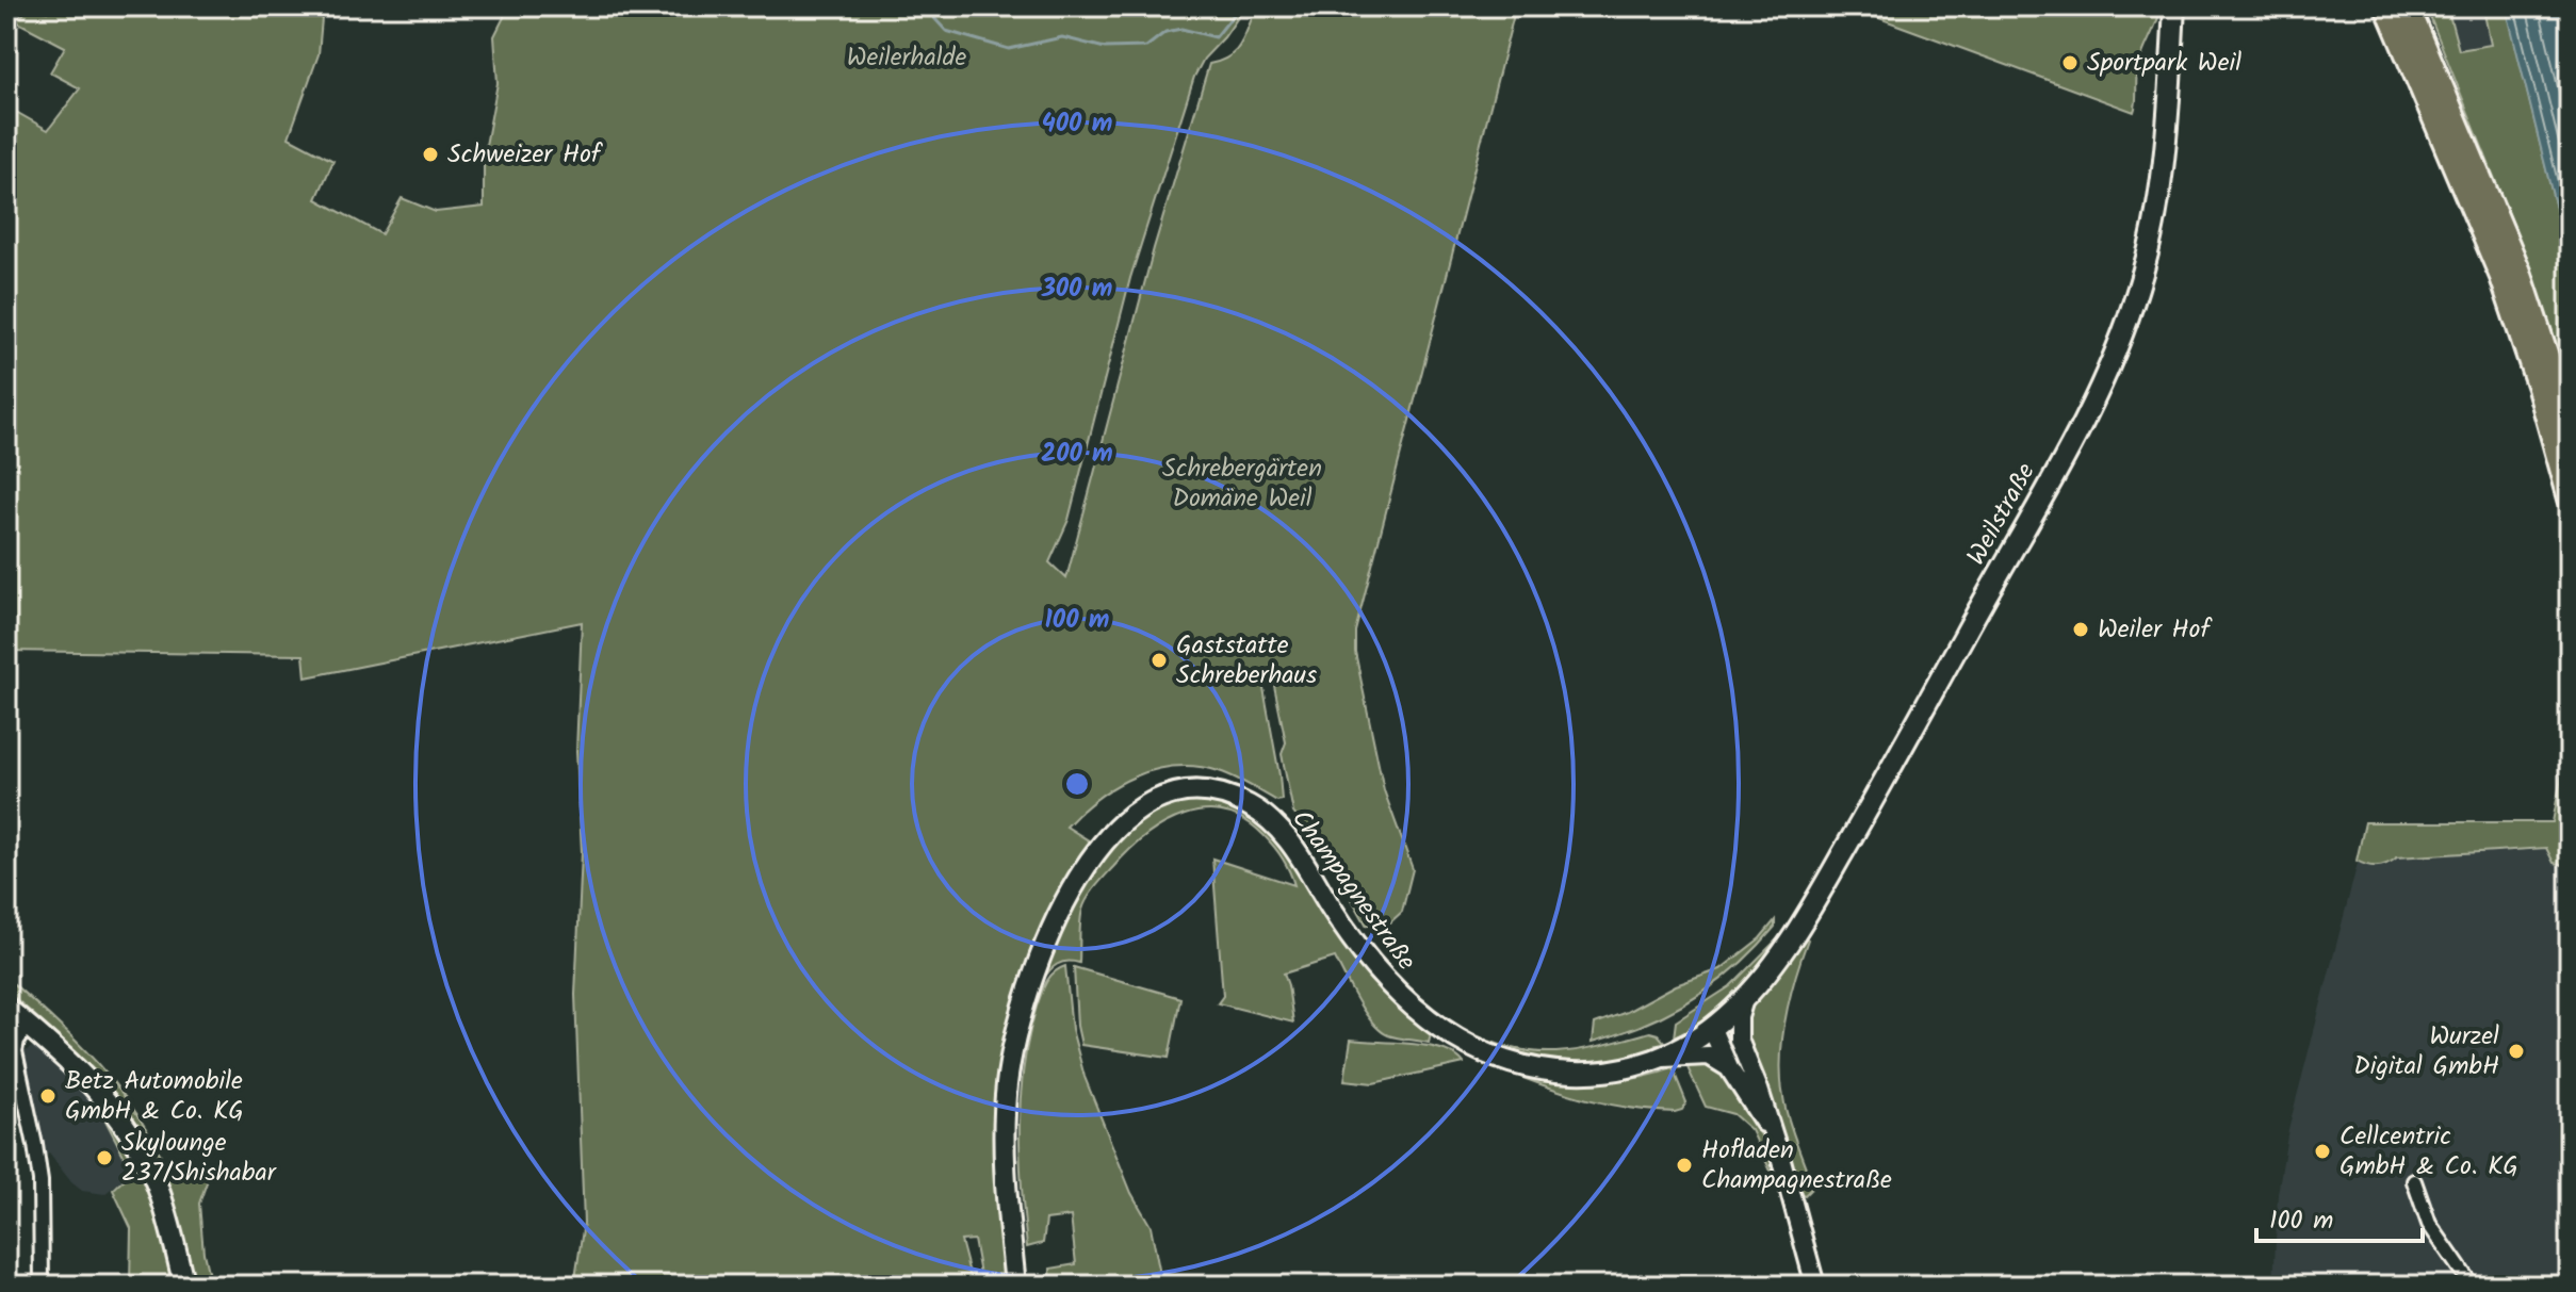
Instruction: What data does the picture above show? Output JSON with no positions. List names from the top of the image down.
{
  "streets": {
    "main road": ["Weilstraße", "Champagnestraße"]
  },
  "crossings": [
    ["Weilstraße", "Champagnestraße"]
  ],
  "parks": ["Weilerhalde", "Schrebergärten Domäne Weil"],
  "places": [
    "Sportpark Weil",
    "Schweizer Hof",
    "Weiler Hof",
    "Gaststatte Schreberhaus",
    "Wurzel Digital GmbH",
    "Betz Automobile GmbH & Co. KG",
    "Cellcentric GmbH & Co. KG",
    "Skylounge 237/Shishabar",
    "Hofladen Champagnestraße"
  ],
  "scale_bar": "100 m",
  "rings": [
    "400 m",
    "300 m",
    "200 m",
    "100 m"
  ]
}
